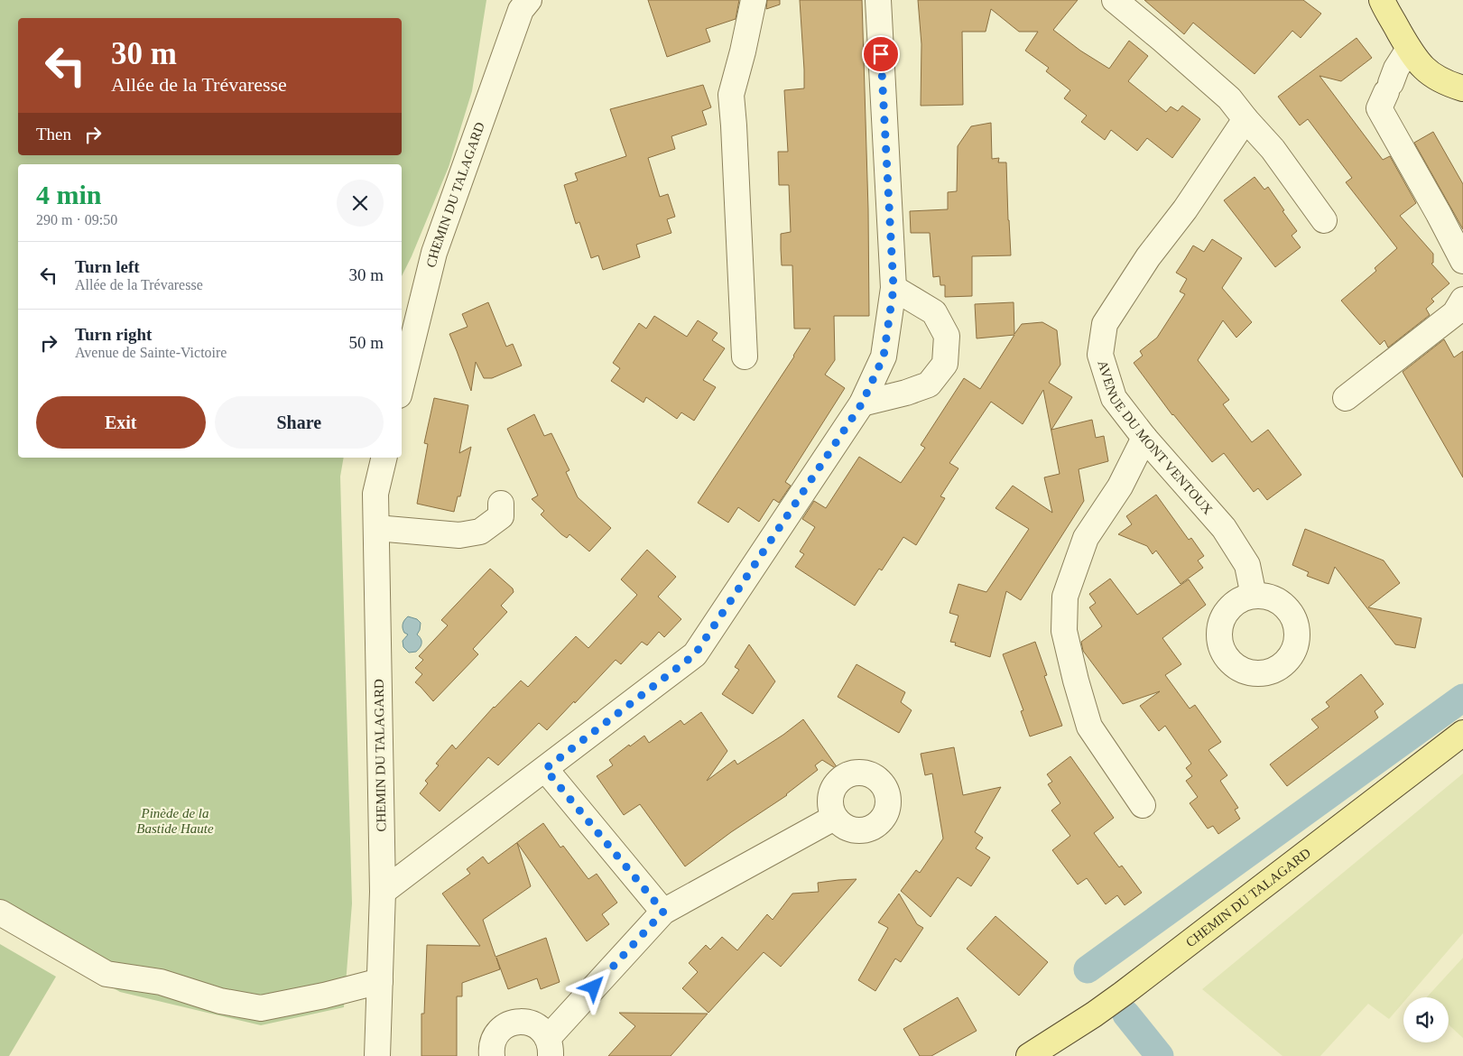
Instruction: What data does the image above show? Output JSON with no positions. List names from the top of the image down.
{
  "streets": {
    "main road": ["CHEMIN DU TALAGARD"],
    "street": ["AVENUE DU MONT VENTOUX"]
  },
  "parks": ["Pinède de la Bastide Haute"],
  "page": {
    "turn": ["30 m", "Allée de la Trévaresse"],
    "then": "Then",
    "heading": ["4 min", "290 m · 09:50"],
    "list": [
      {
        "name": "Turn left",
        "note": "Allée de la Trévaresse",
        "value": "30 m"
      },
      {
        "name": "Turn right",
        "note": "Avenue de Sainte-Victoire",
        "value": "50 m"
      }
    ],
    "buttons": ["Exit", "Share"]
  }
}
